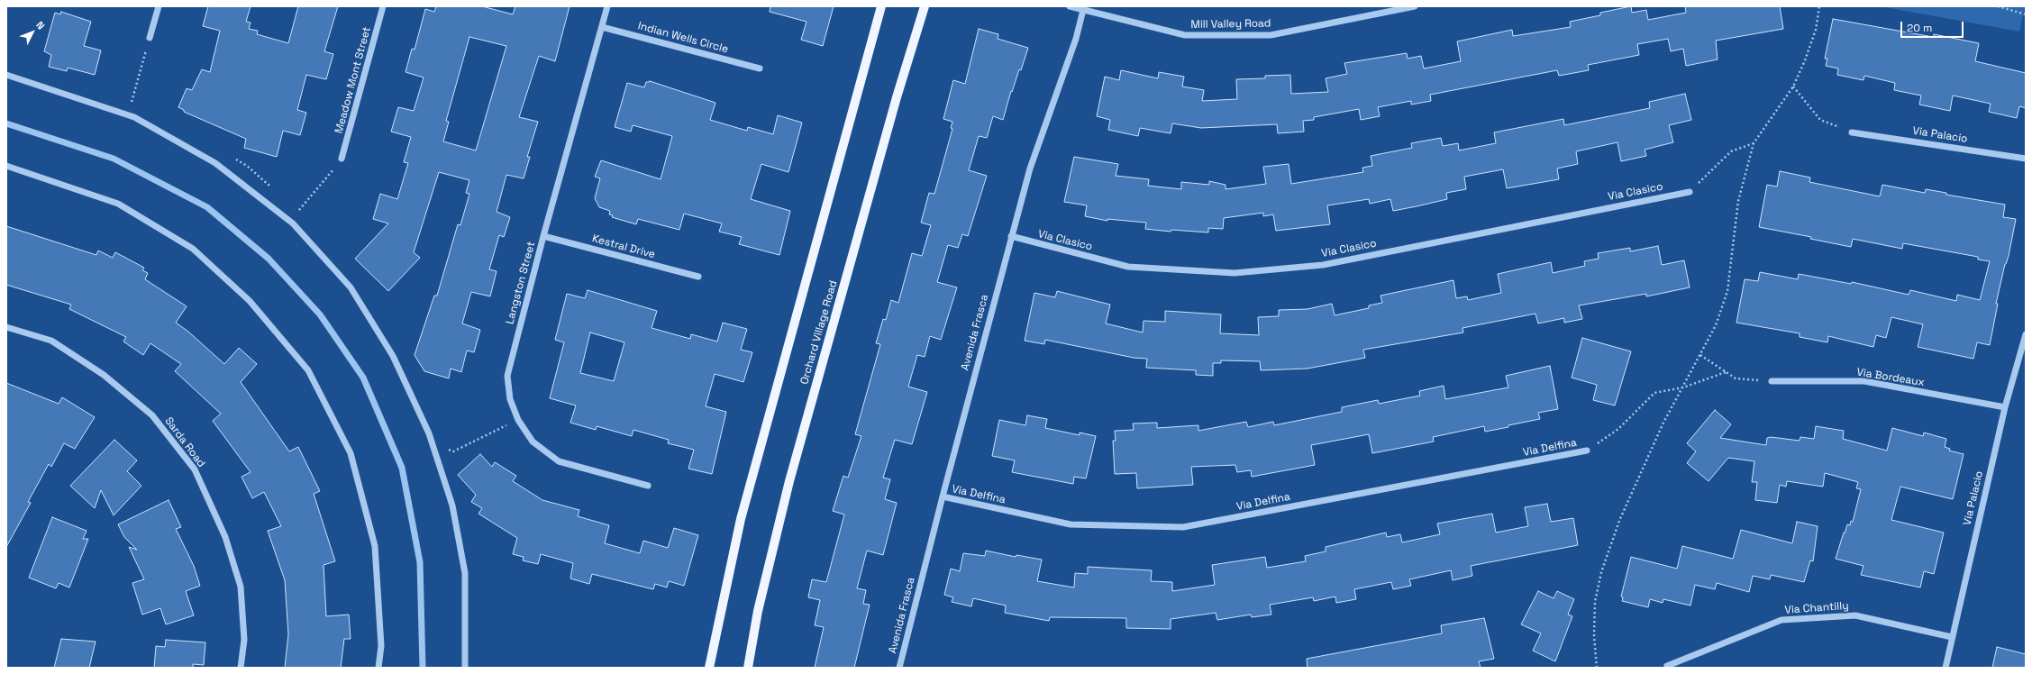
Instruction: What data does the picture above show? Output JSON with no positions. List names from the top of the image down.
{
  "streets": {
    "main road": ["Orchard Village Road"],
    "street": [
      "Mill Valley Road",
      "Indian Wells Circle",
      "Meadow Mont Street",
      "Via Palacio",
      "Via Clasico",
      "Kestral Drive",
      "Langston Street",
      "Avenida Frasca",
      "Via Bordeaux",
      "Sarda Road",
      "Via Delfina",
      "Via Chantilly"
    ]
  },
  "crossings": [
    ["Mill Valley Road", "Avenida Frasca"],
    ["Indian Wells Circle", "Langston Street"],
    ["Via Palacio", "Via Bordeaux"],
    ["Via Palacio", "Via Chantilly"],
    ["Via Clasico", "Avenida Frasca"],
    ["Kestral Drive", "Langston Street"],
    ["Avenida Frasca", "Via Delfina"]
  ],
  "scale_bar": "20 m",
  "north": "top right"
}
